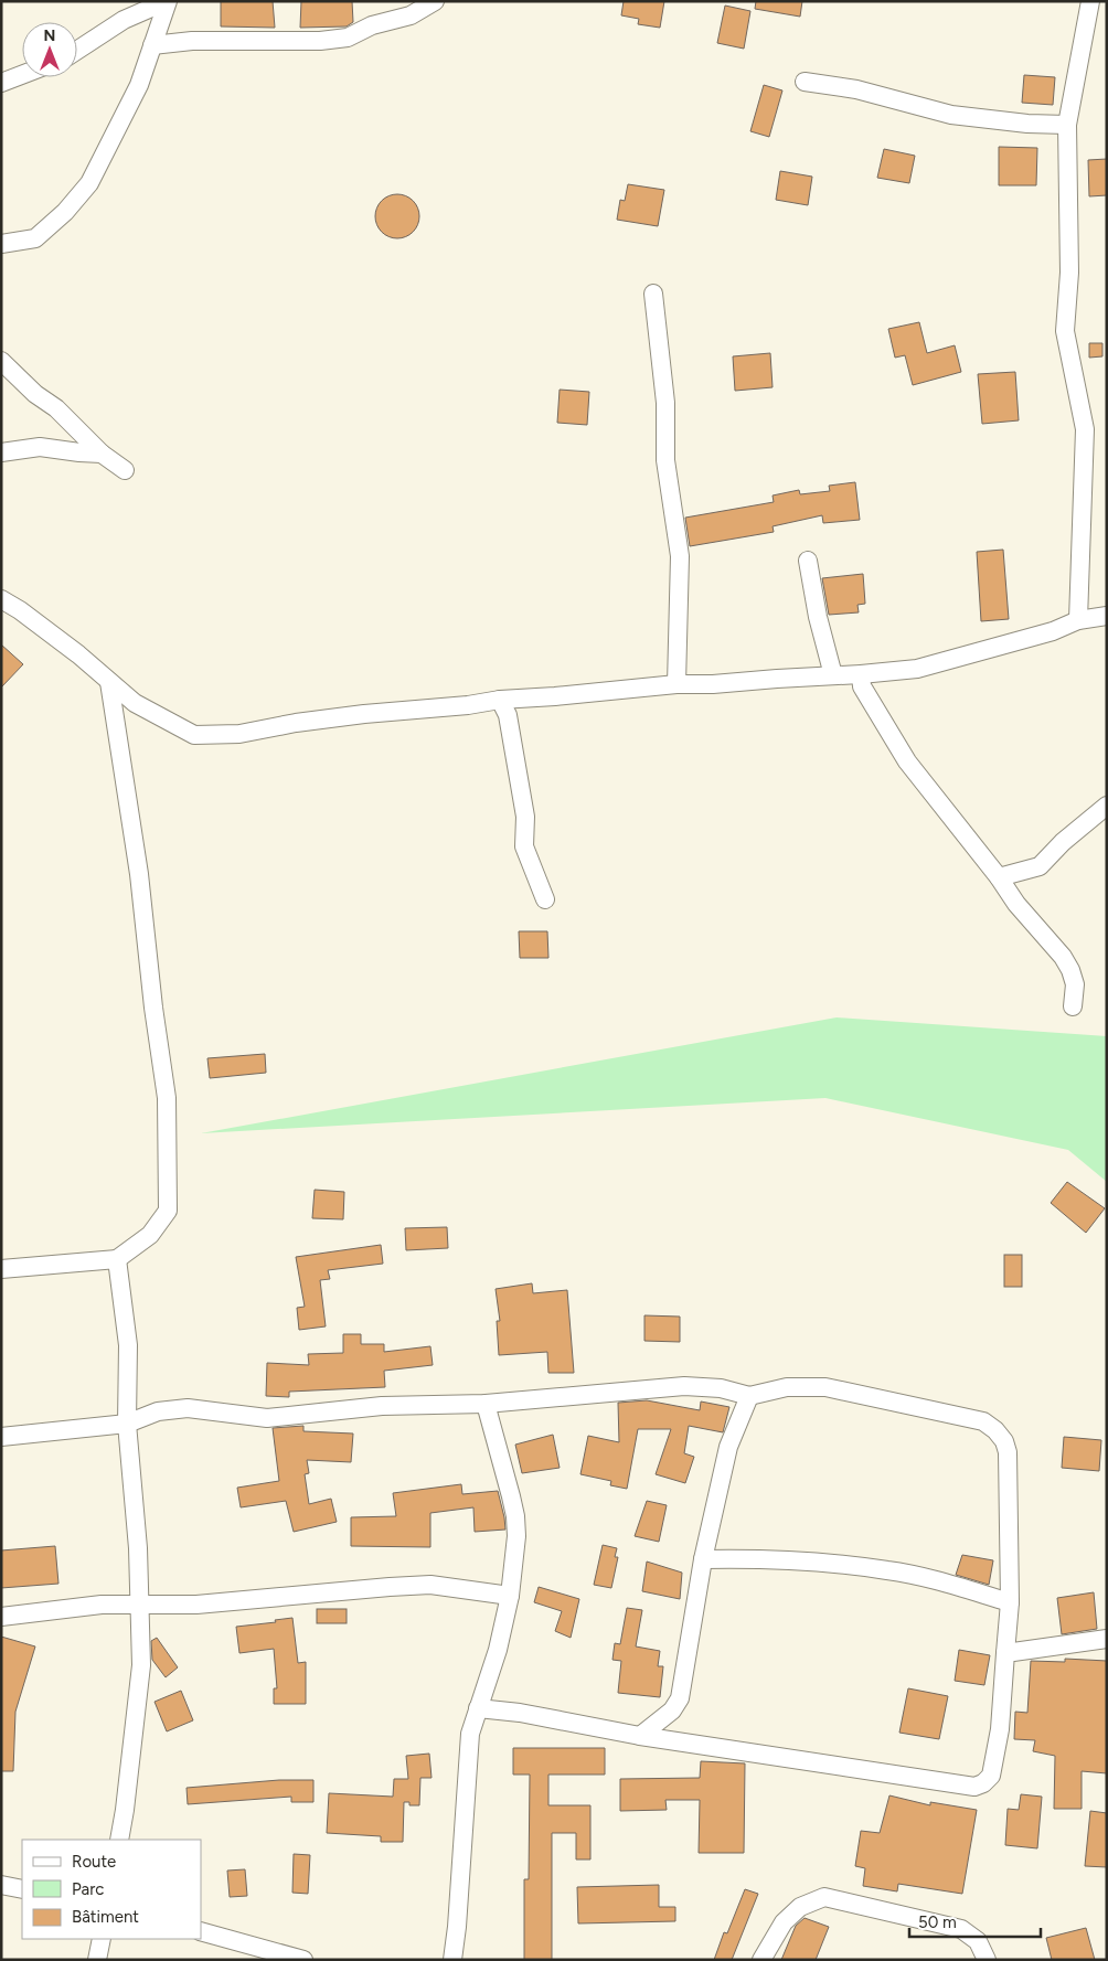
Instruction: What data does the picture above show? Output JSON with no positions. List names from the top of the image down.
{
  "legend": ["Route", "Parc", "Bâtiment"],
  "scale_bar": "50 m",
  "north": "top"
}
